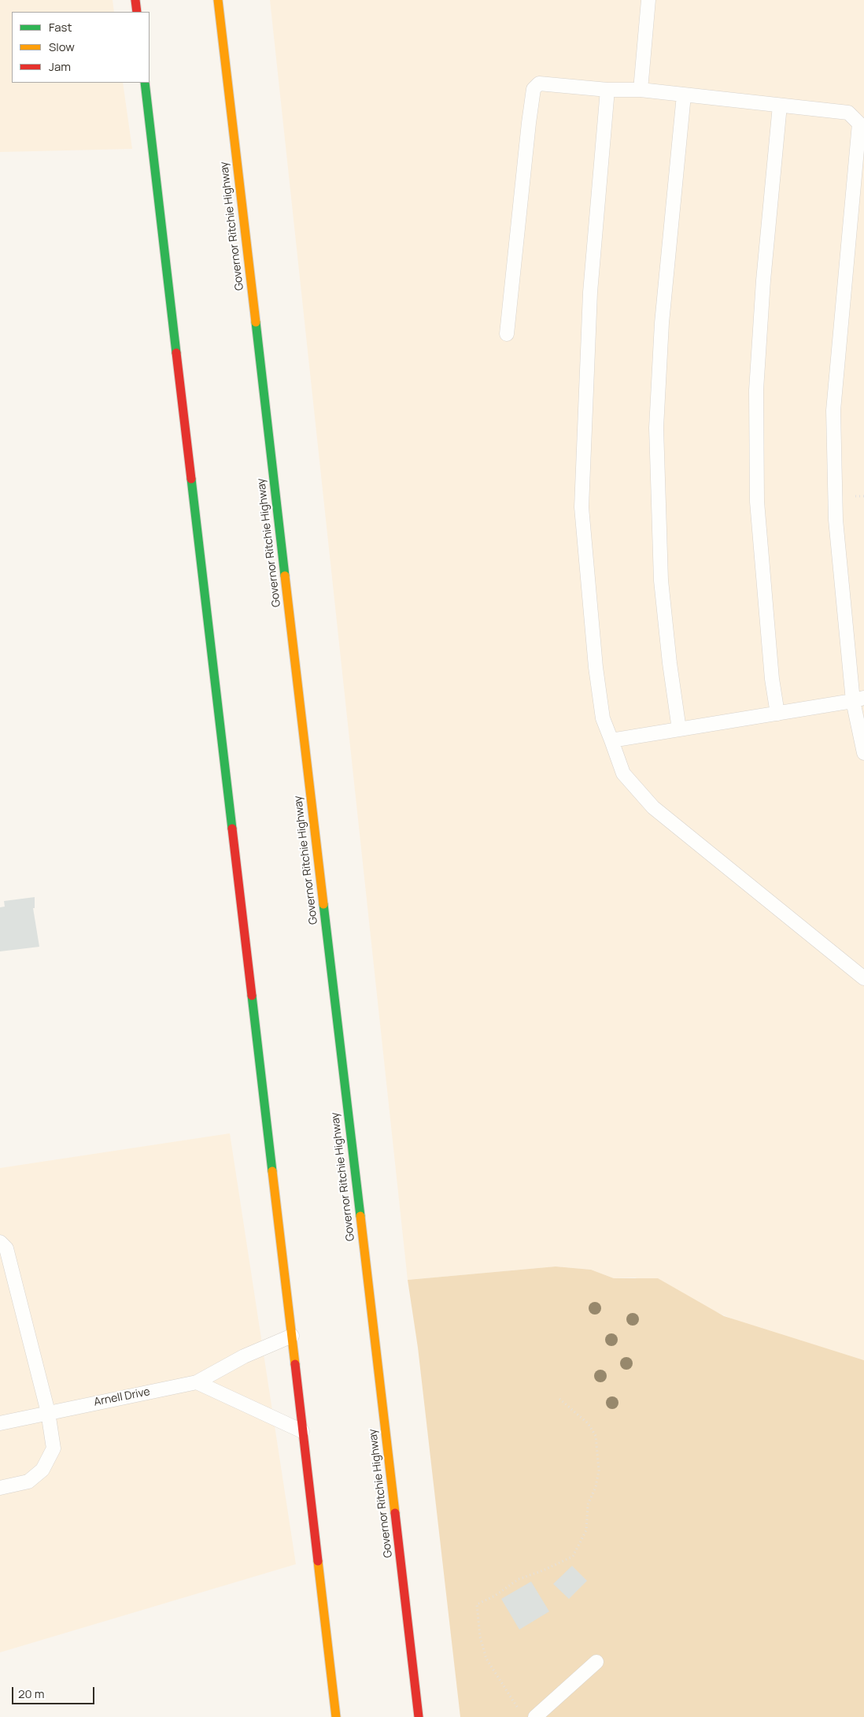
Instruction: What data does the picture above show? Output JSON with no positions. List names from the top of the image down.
{
  "streets": {
    "highway": ["Governor Ritchie Highway"],
    "lane": ["Arnell Drive"]
  },
  "legend": ["Fast", "Slow", "Jam"],
  "scale_bar": "20 m"
}
